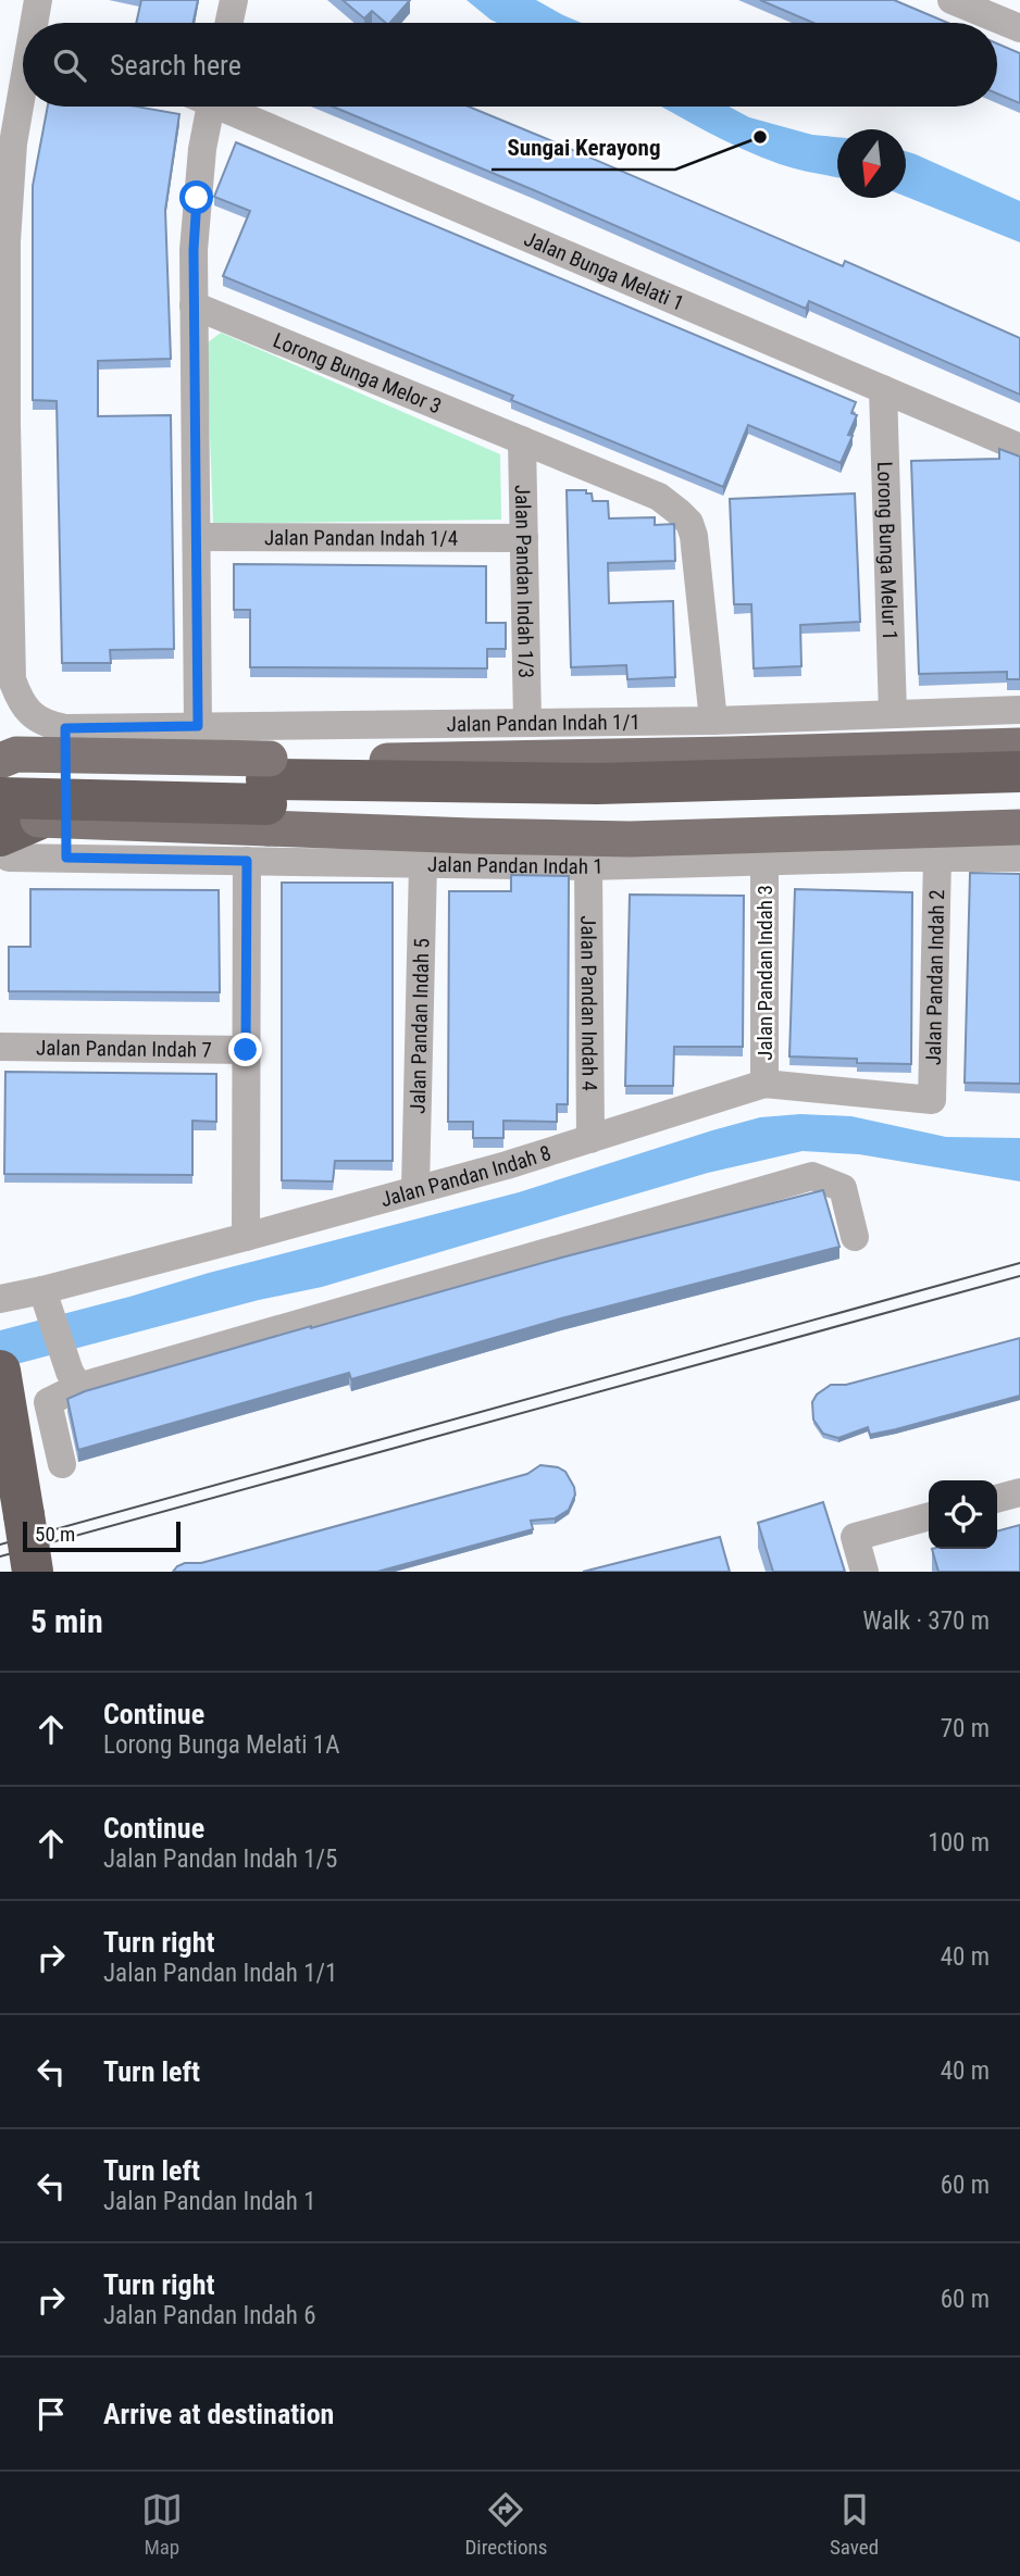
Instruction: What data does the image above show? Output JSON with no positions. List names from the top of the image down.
{
  "streets": {
    "street": [
      "Jalan Bunga Melati 1",
      "Lorong Bunga Melor 3",
      "Jalan Pandan Indah 1/4",
      "Lorong Bunga Melur 1",
      "Jalan Pandan Indah 1/3",
      "Jalan Pandan Indah 1/1",
      "Jalan Pandan Indah 1",
      "Jalan Pandan Indah 3",
      "Jalan Pandan Indah 2",
      "Jalan Pandan Indah 4",
      "Jalan Pandan Indah 5",
      "Jalan Pandan Indah 7",
      "Jalan Pandan Indah 8"
    ]
  },
  "crossings": [
    ["Jalan Bunga Melati 1", "Lorong Bunga Melur 1"],
    ["Lorong Bunga Melor 3", "Jalan Pandan Indah 1/3"],
    ["Lorong Bunga Melor 3", "Jalan Pandan Indah 1/1"],
    ["Jalan Pandan Indah 1/4", "Jalan Pandan Indah 1/3"],
    ["Lorong Bunga Melur 1", "Jalan Pandan Indah 1/1"],
    ["Jalan Pandan Indah 1/3", "Jalan Pandan Indah 1/1"],
    ["Jalan Pandan Indah 1", "Jalan Pandan Indah 3"],
    ["Jalan Pandan Indah 1", "Jalan Pandan Indah 2"],
    ["Jalan Pandan Indah 1", "Jalan Pandan Indah 4"],
    ["Jalan Pandan Indah 1", "Jalan Pandan Indah 5"],
    ["Jalan Pandan Indah 3", "Jalan Pandan Indah 8"],
    ["Jalan Pandan Indah 2", "Jalan Pandan Indah 8"],
    ["Jalan Pandan Indah 4", "Jalan Pandan Indah 8"],
    ["Jalan Pandan Indah 5", "Jalan Pandan Indah 8"]
  ],
  "places": ["Sungai Kerayong"],
  "scale_bar": "50 m",
  "north": "bottom",
  "page": {
    "search": "Search here",
    "scale": "50 m",
    "heading": ["5 min", "Walk · 370 m"],
    "list": [
      ["Continue", "Lorong Bunga Melati 1A", "70 m"],
      ["Continue", "Jalan Pandan Indah 1/5", "100 m"],
      ["Turn right", "Jalan Pandan Indah 1/1", "40 m"],
      ["Turn left", "40 m"],
      ["Turn left", "Jalan Pandan Indah 1", "60 m"],
      ["Turn right", "Jalan Pandan Indah 6", "60 m"],
      "Arrive at destination"
    ],
    "nav": ["Map", "Directions", "Saved"]
  }
}
